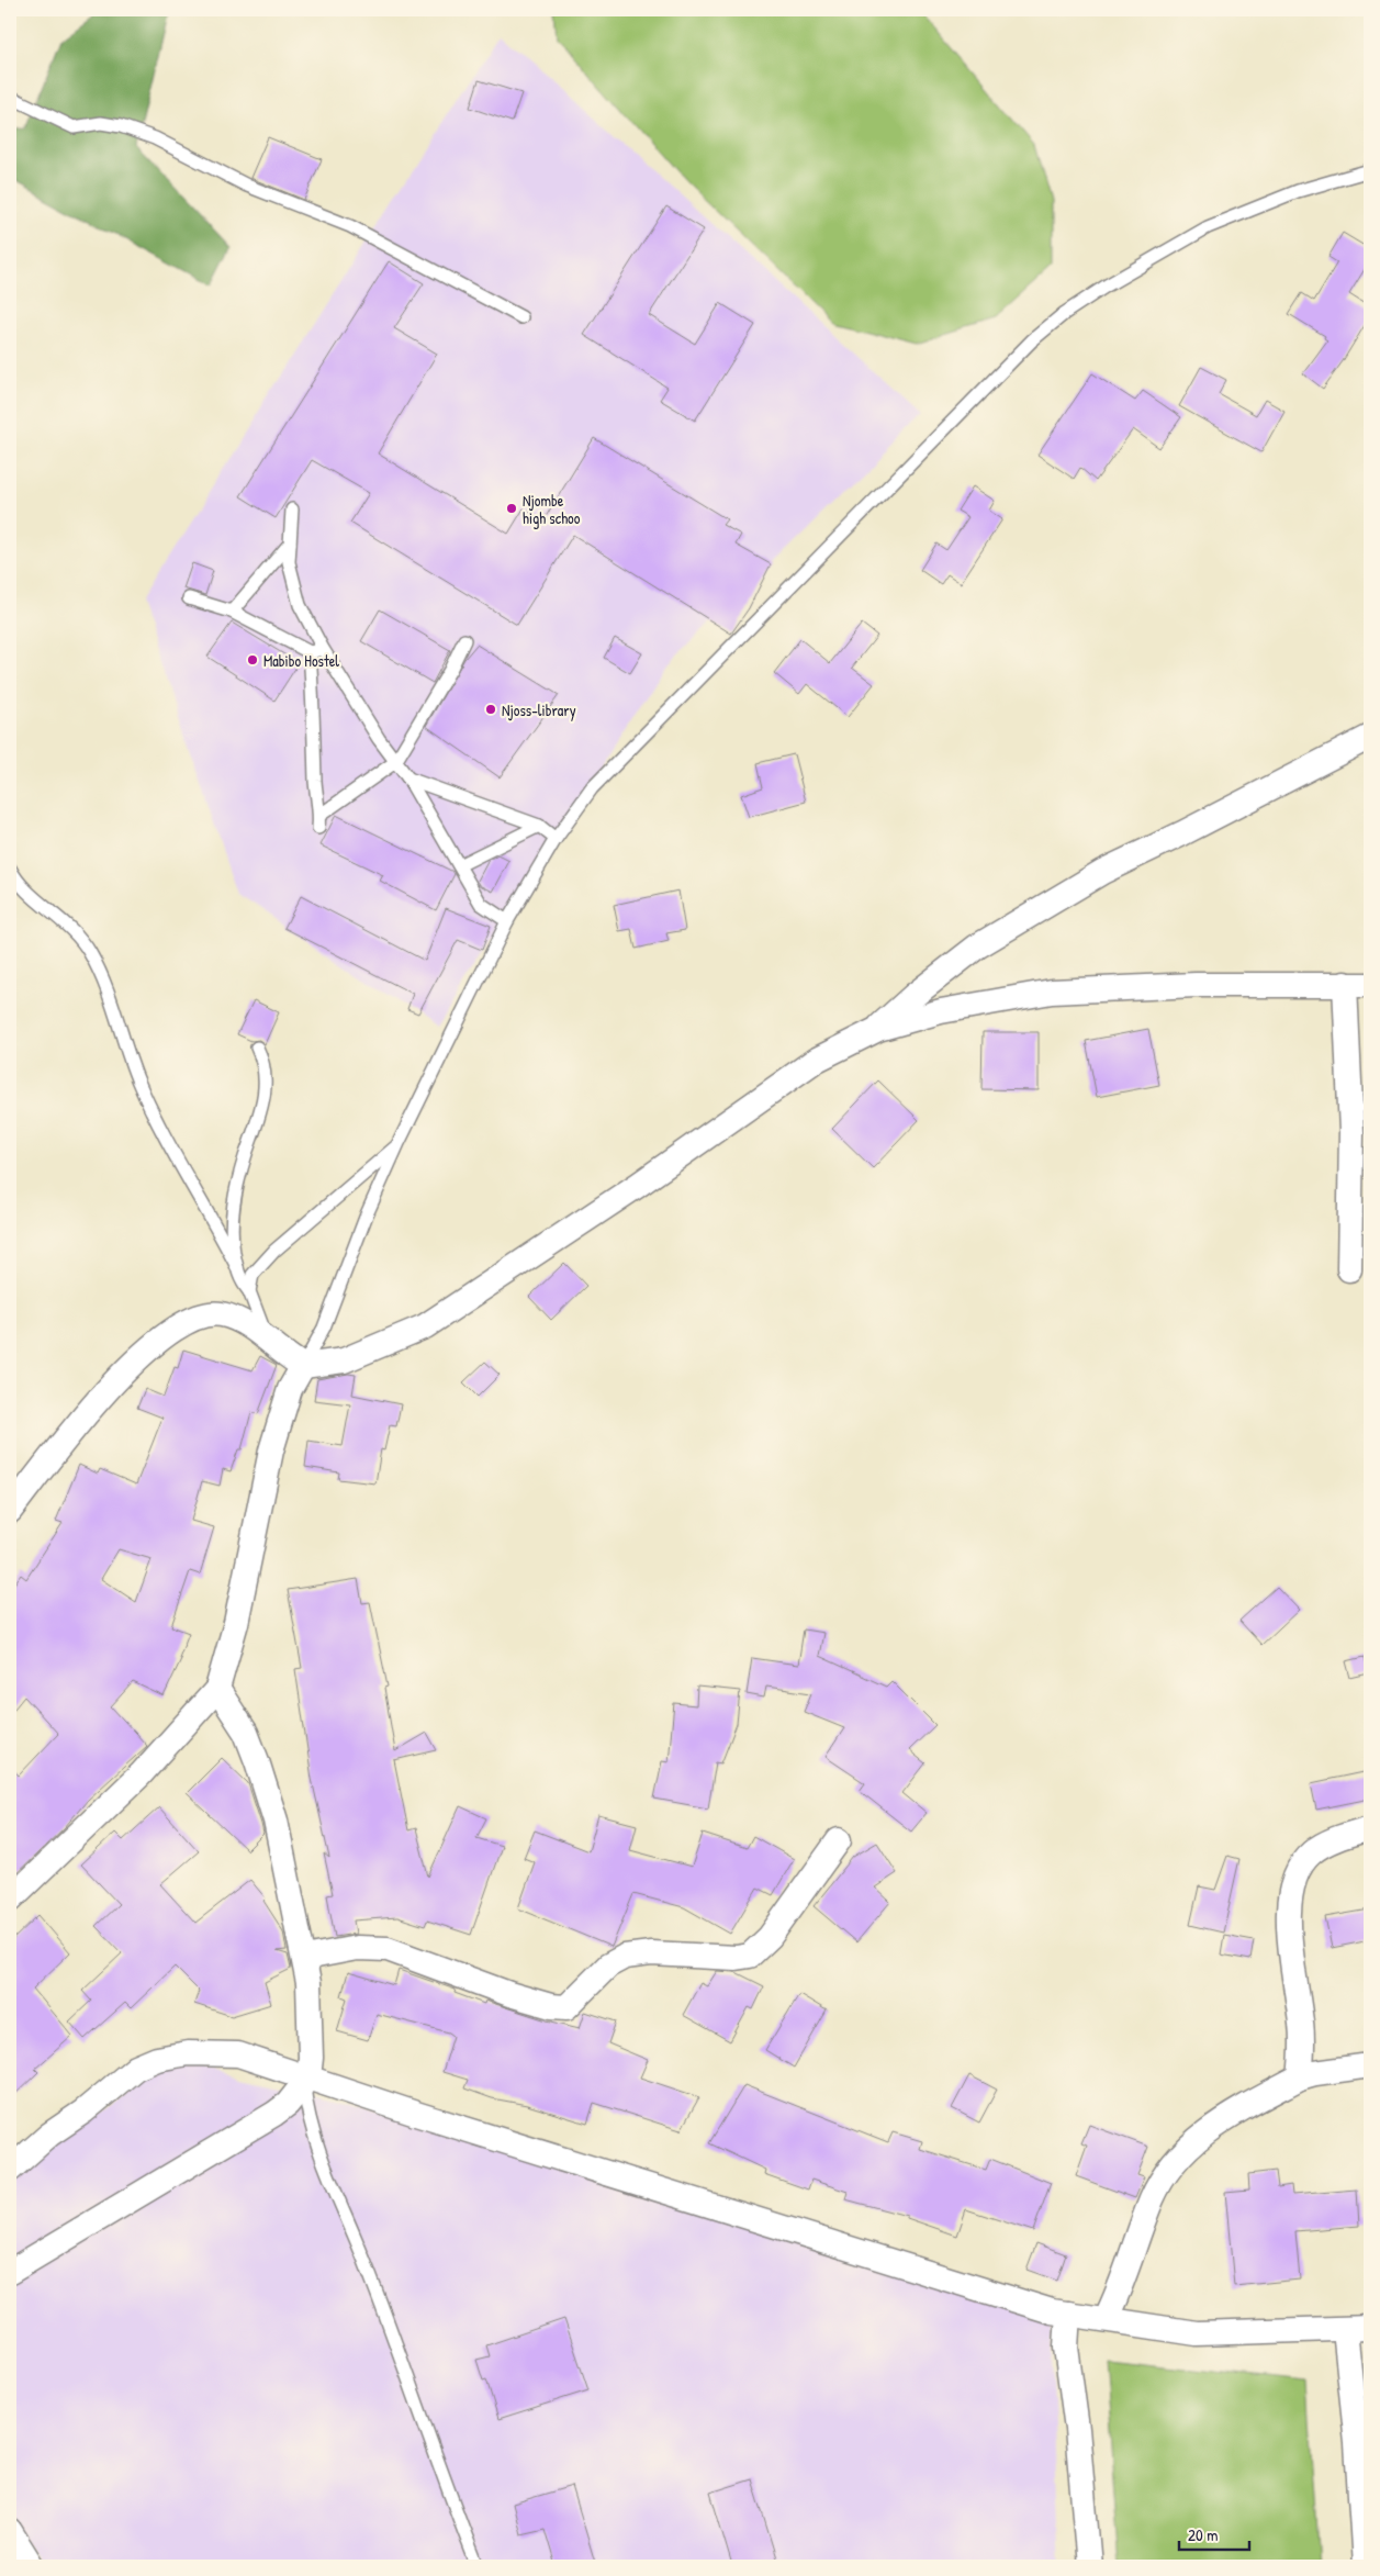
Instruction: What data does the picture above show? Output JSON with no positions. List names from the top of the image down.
{
  "places": ["Njombe high schoo", "Mabibo Hostel", "Njoss-library"],
  "scale_bar": "20 m"
}
